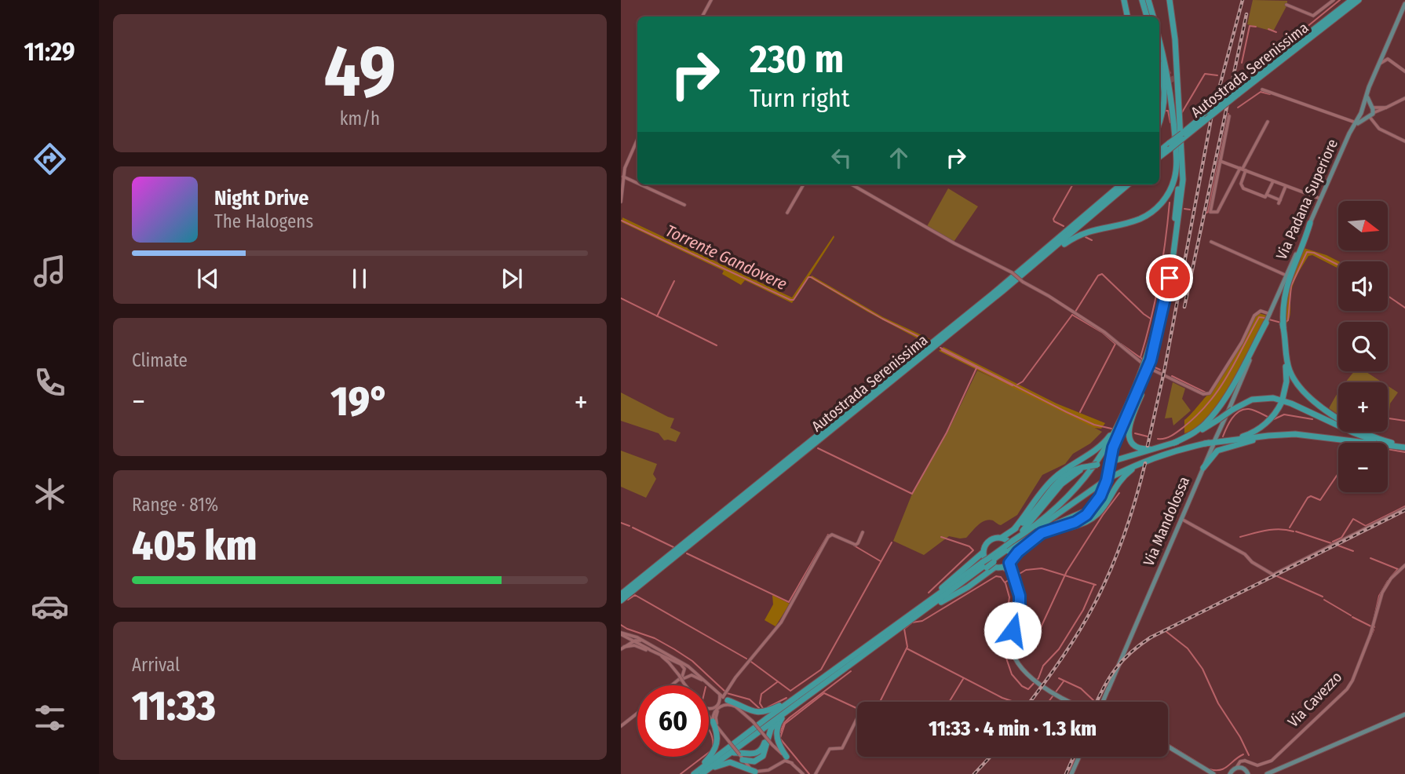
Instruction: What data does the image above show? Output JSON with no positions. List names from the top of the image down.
{
  "streets": {
    "highway": ["Autostrada Serenissima"],
    "main road": ["Via Padana Superiore", "Via Mandolossa"],
    "street": ["Via Cavezzo"]
  },
  "water": ["Torrente Gandovere"],
  "north": "right",
  "page": {
    "tabs": "11:29",
    "tile": [
      ["49", "km/h"],
      "Climate",
      ["Range · 81%", "405 km"],
      ["Arrival", "11:33"]
    ],
    "turn": ["230 m", "Turn right"],
    "song": ["Night Drive", "The Halogens"],
    "map_buttons": ["+", "−"],
    "heat": ["−", "19°", "+"],
    "limit": "60",
    "trip": "11:33 · 4 min · 1.3 km"
  }
}
